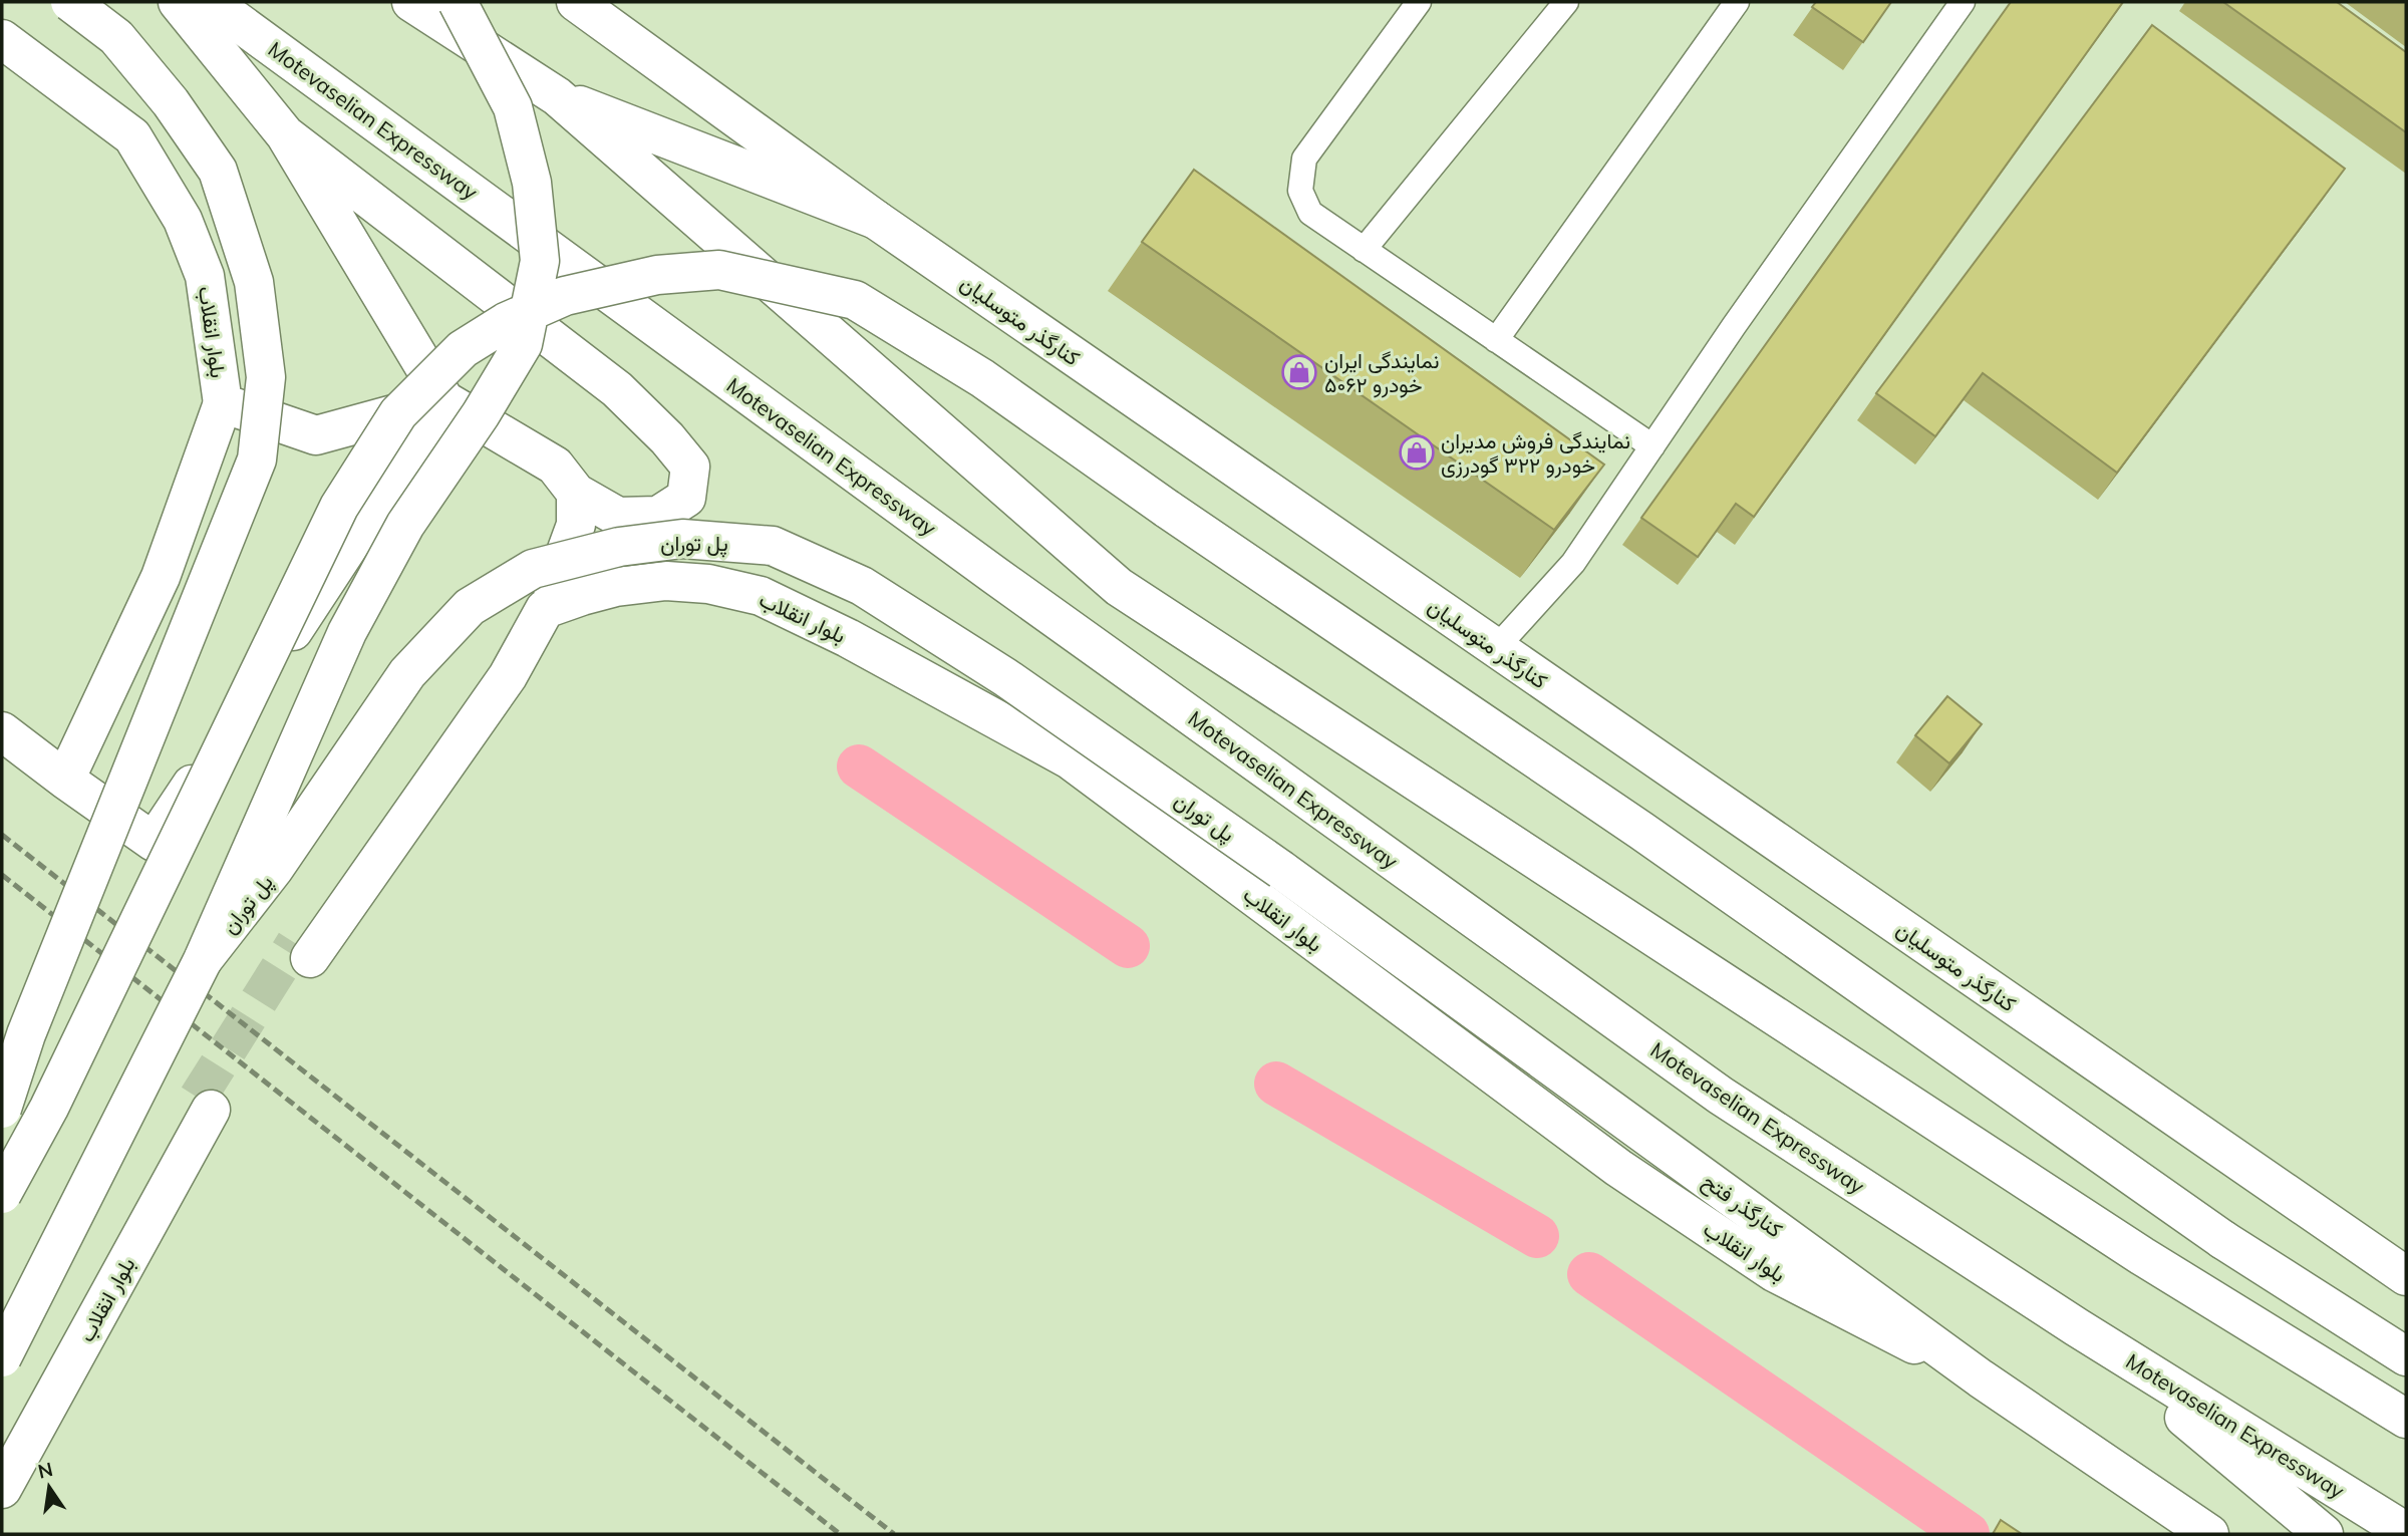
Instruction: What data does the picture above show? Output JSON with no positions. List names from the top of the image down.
{
  "streets": {
    "main road": [
      "Motevaselian Expressway",
      "کنارگذر متوسلیان",
      "بلوار انقلاب",
      "پل توران",
      "کنارگذر فتح"
    ]
  },
  "crossings": [
    ["بلوار انقلاب", "کنارگذر فتح"],
    ["پل توران", "کنارگذر فتح"]
  ],
  "places": {
    "shop": ["نمایندگی ایران خودرو ۵۰۶۲", "نمایندگی فروش مدیران خودرو ۳۲۲ گودرزی"]
  },
  "north": "top"
}
